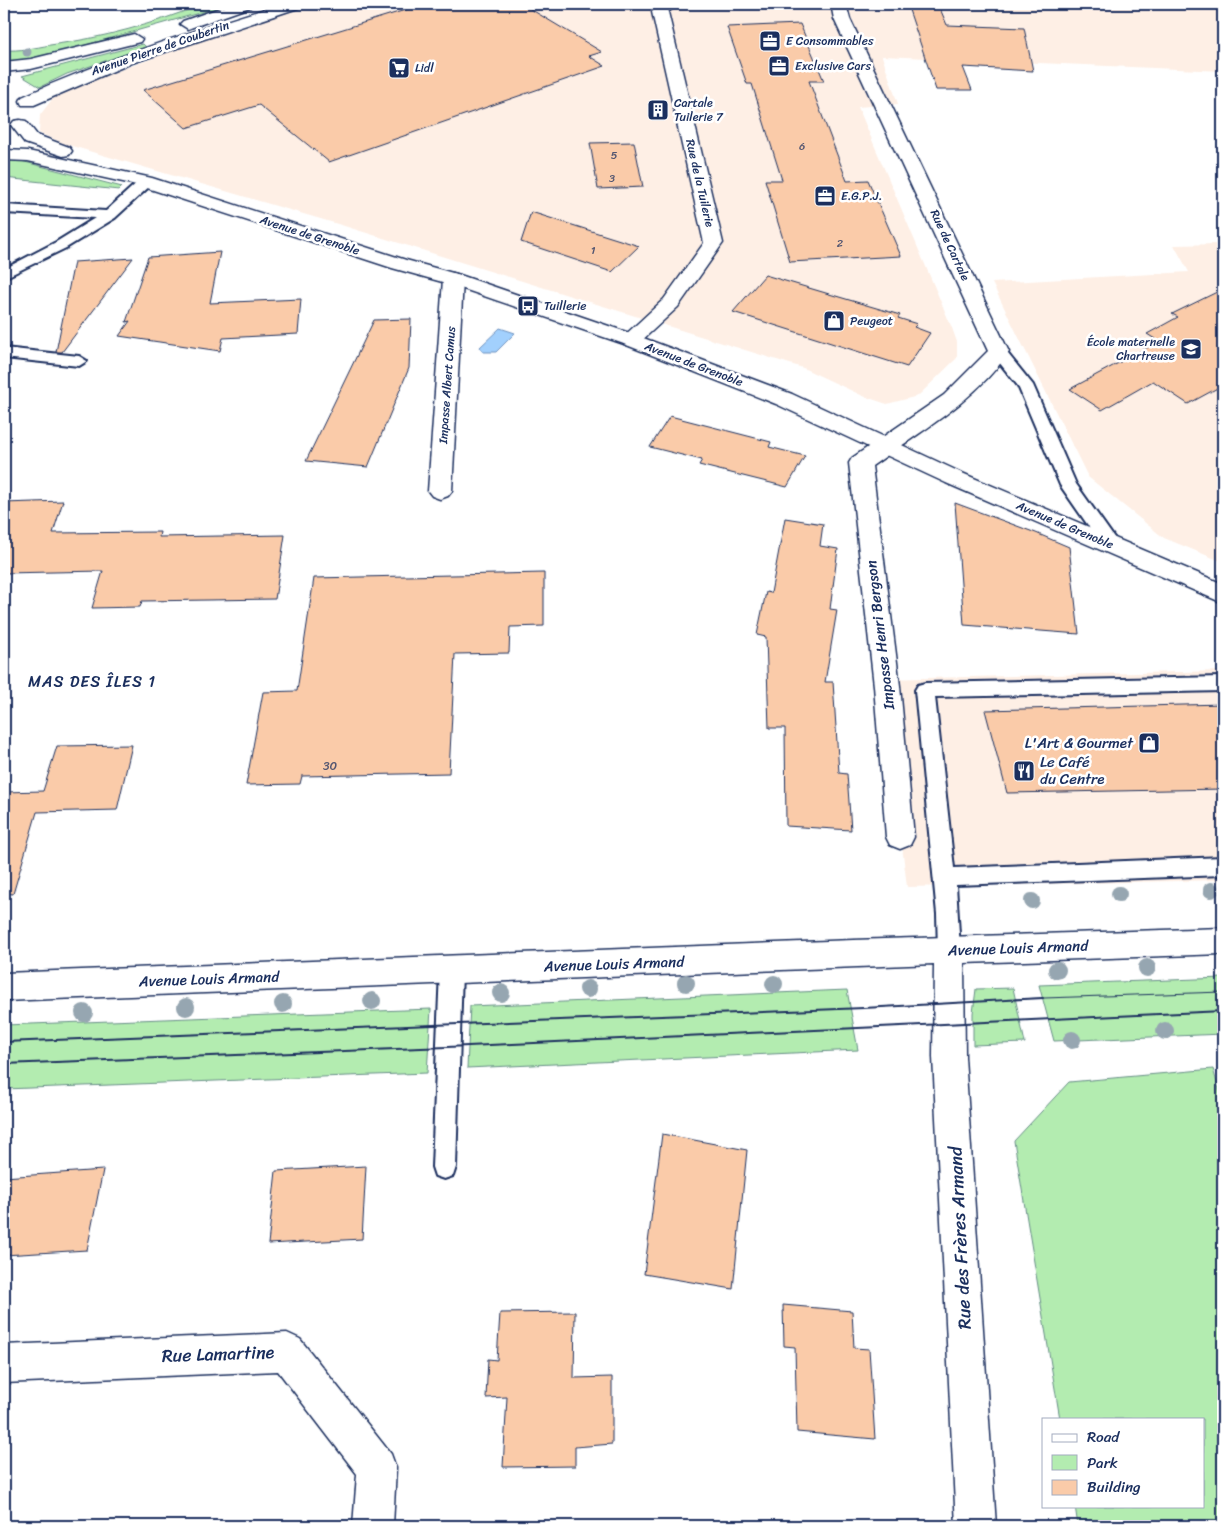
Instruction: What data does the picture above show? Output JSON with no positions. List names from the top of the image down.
{
  "streets": {
    "street": [
      "Avenue Pierre de Coubertin",
      "Rue de la Tuilerie",
      "Avenue de Grenoble",
      "Rue de Cartale",
      "Impasse Albert Camus",
      "Impasse Henri Bergson",
      "Avenue Louis Armand",
      "Rue des Frères Armand",
      "Rue Lamartine"
    ]
  },
  "crossings": [
    ["Avenue Pierre de Coubertin", "Avenue de Grenoble"],
    ["Rue de la Tuilerie", "Avenue de Grenoble"],
    ["Avenue de Grenoble", "Impasse Albert Camus"],
    ["Avenue de Grenoble", "Impasse Henri Bergson"],
    ["Avenue Louis Armand", "Rue des Frères Armand"]
  ],
  "districts": ["MAS DES ÎLES 1"],
  "places": {
    "office": ["E Consommables", "Exclusive Cars", "E.G.P.J."],
    "supermarket": ["Lidl"],
    "building": ["Cartale Tuilerie 7"],
    "bus stop": ["Tuillerie"],
    "shop": ["Peugeot", "L'Art & Gourmet"],
    "school or university": ["École maternelle Chartreuse"],
    "restaurant": ["Le Café du Centre"]
  },
  "house_numbers": [
    "6",
    "5",
    "3",
    "2",
    "1",
    "30"
  ],
  "legend": ["Road", "Park", "Building"]
}
